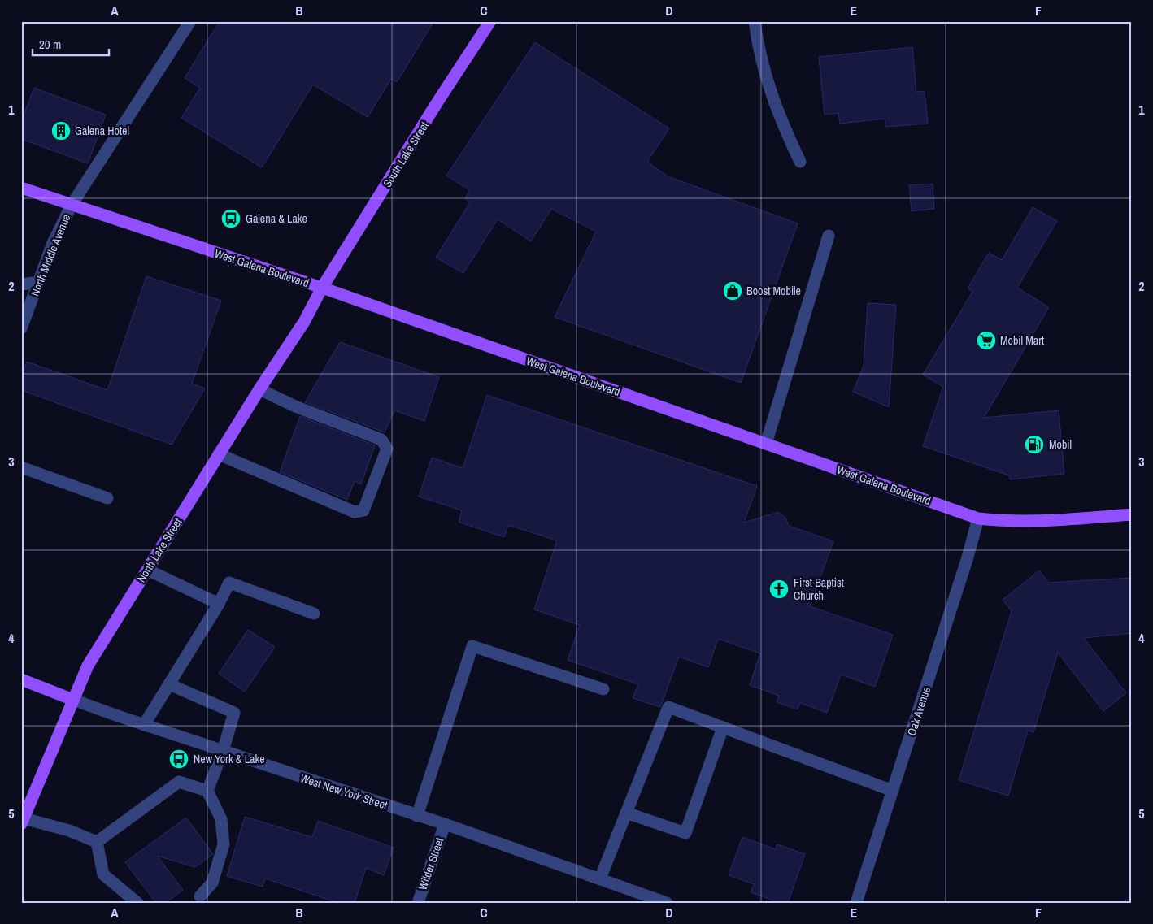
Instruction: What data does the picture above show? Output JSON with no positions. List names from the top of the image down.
{
  "streets": {
    "main road": [
      "South Lake Street",
      "West Galena Boulevard",
      "North Lake Street",
      "West New York Street"
    ],
    "street": ["North Middle Avenue", "Oak Avenue", "Wilder Street"]
  },
  "crossings": [
    ["South Lake Street", "West Galena Boulevard"],
    ["South Lake Street", "North Lake Street"],
    ["North Middle Avenue", "West Galena Boulevard"],
    ["West Galena Boulevard", "North Lake Street"],
    ["West Galena Boulevard", "Oak Avenue"],
    ["North Lake Street", "West New York Street"],
    ["West New York Street", "Wilder Street"]
  ],
  "places": {
    "building": ["Galena Hotel"],
    "bus stop": ["Galena & Lake", "New York & Lake"],
    "shop": ["Boost Mobile"],
    "supermarket": ["Mobil Mart"],
    "fuel station": ["Mobil"],
    "church": ["First Baptist Church"]
  },
  "scale_bar": "20 m",
  "grid": {
    "columns": [
      "A",
      "B",
      "C",
      "D",
      "E",
      "F"
    ],
    "rows": [
      "1",
      "2",
      "3",
      "4",
      "5"
    ]
  }
}
